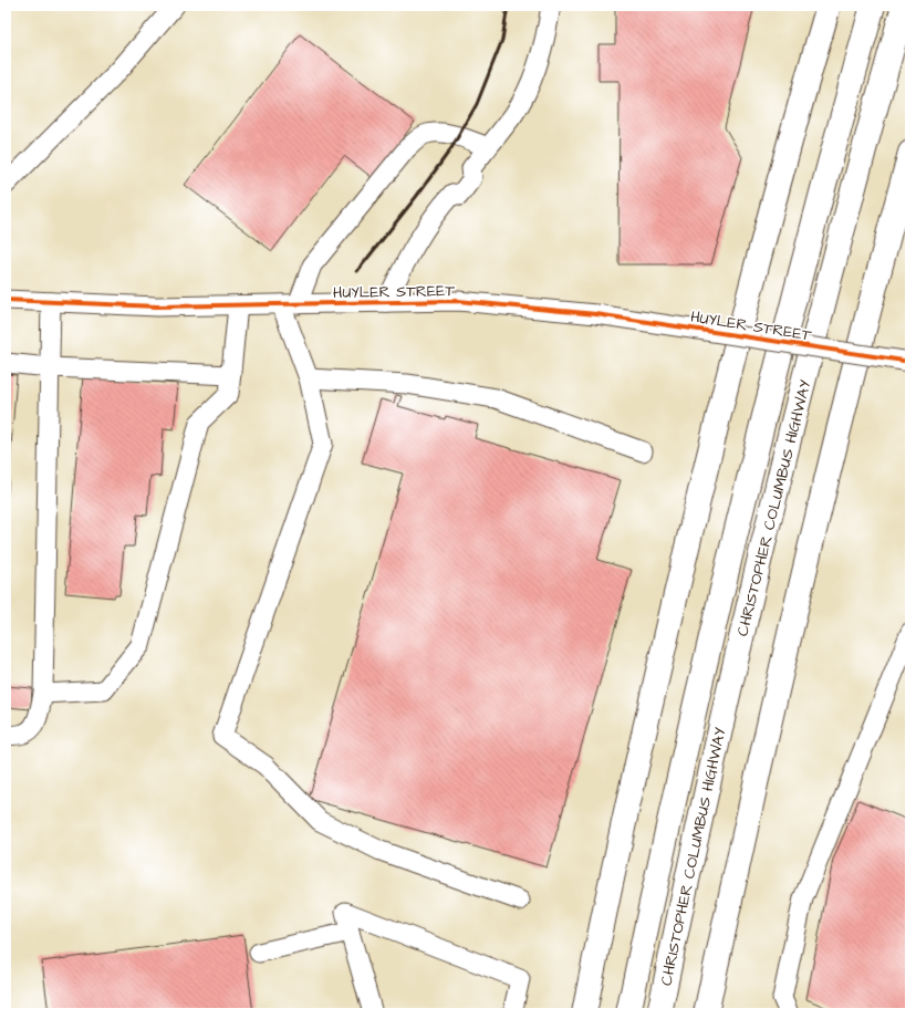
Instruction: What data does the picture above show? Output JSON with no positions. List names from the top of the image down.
{
  "streets": {
    "highway": ["CHRISTOPHER COLUMBUS HIGHWAY"],
    "street": ["HUYLER STREET"]
  }
}
